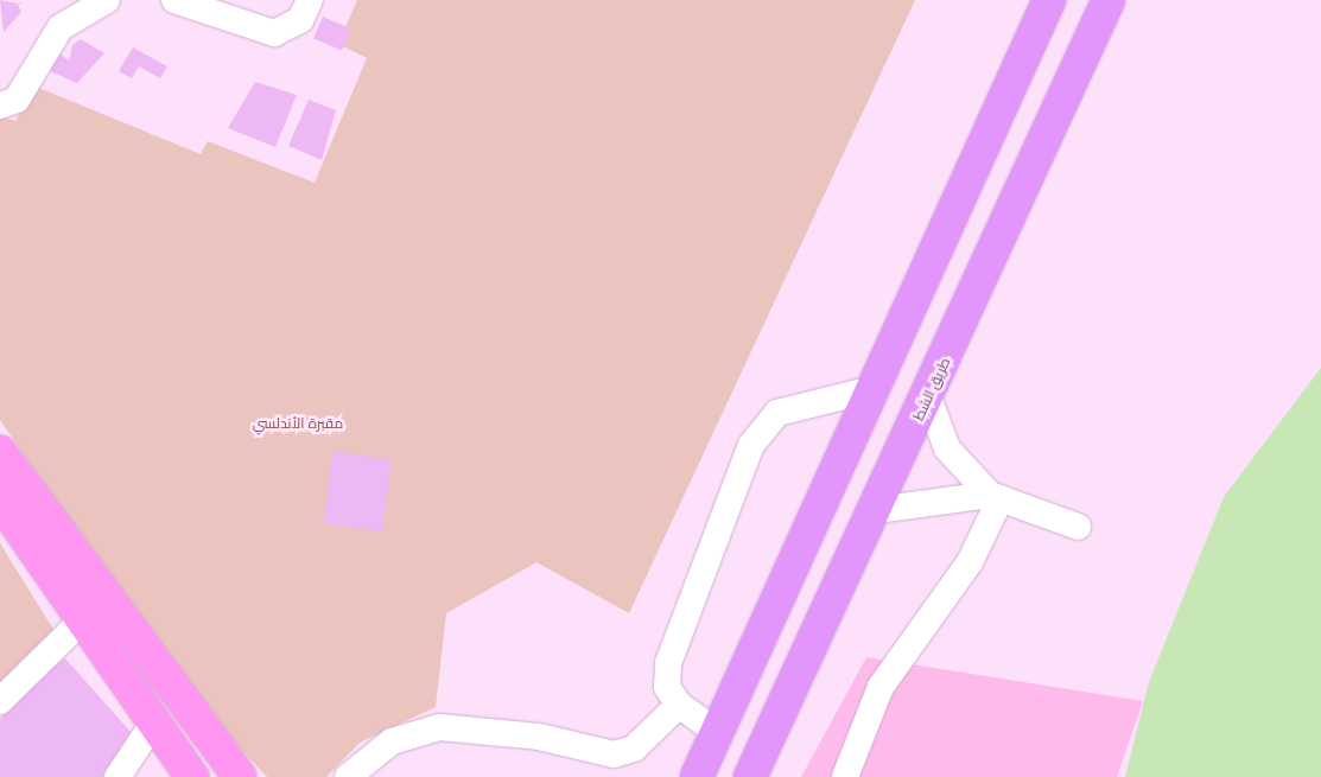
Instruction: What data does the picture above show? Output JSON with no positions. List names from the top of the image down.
{
  "streets": {
    "highway": ["طريق الشط"]
  },
  "parks": ["مقبرة الأندلسي"]
}
